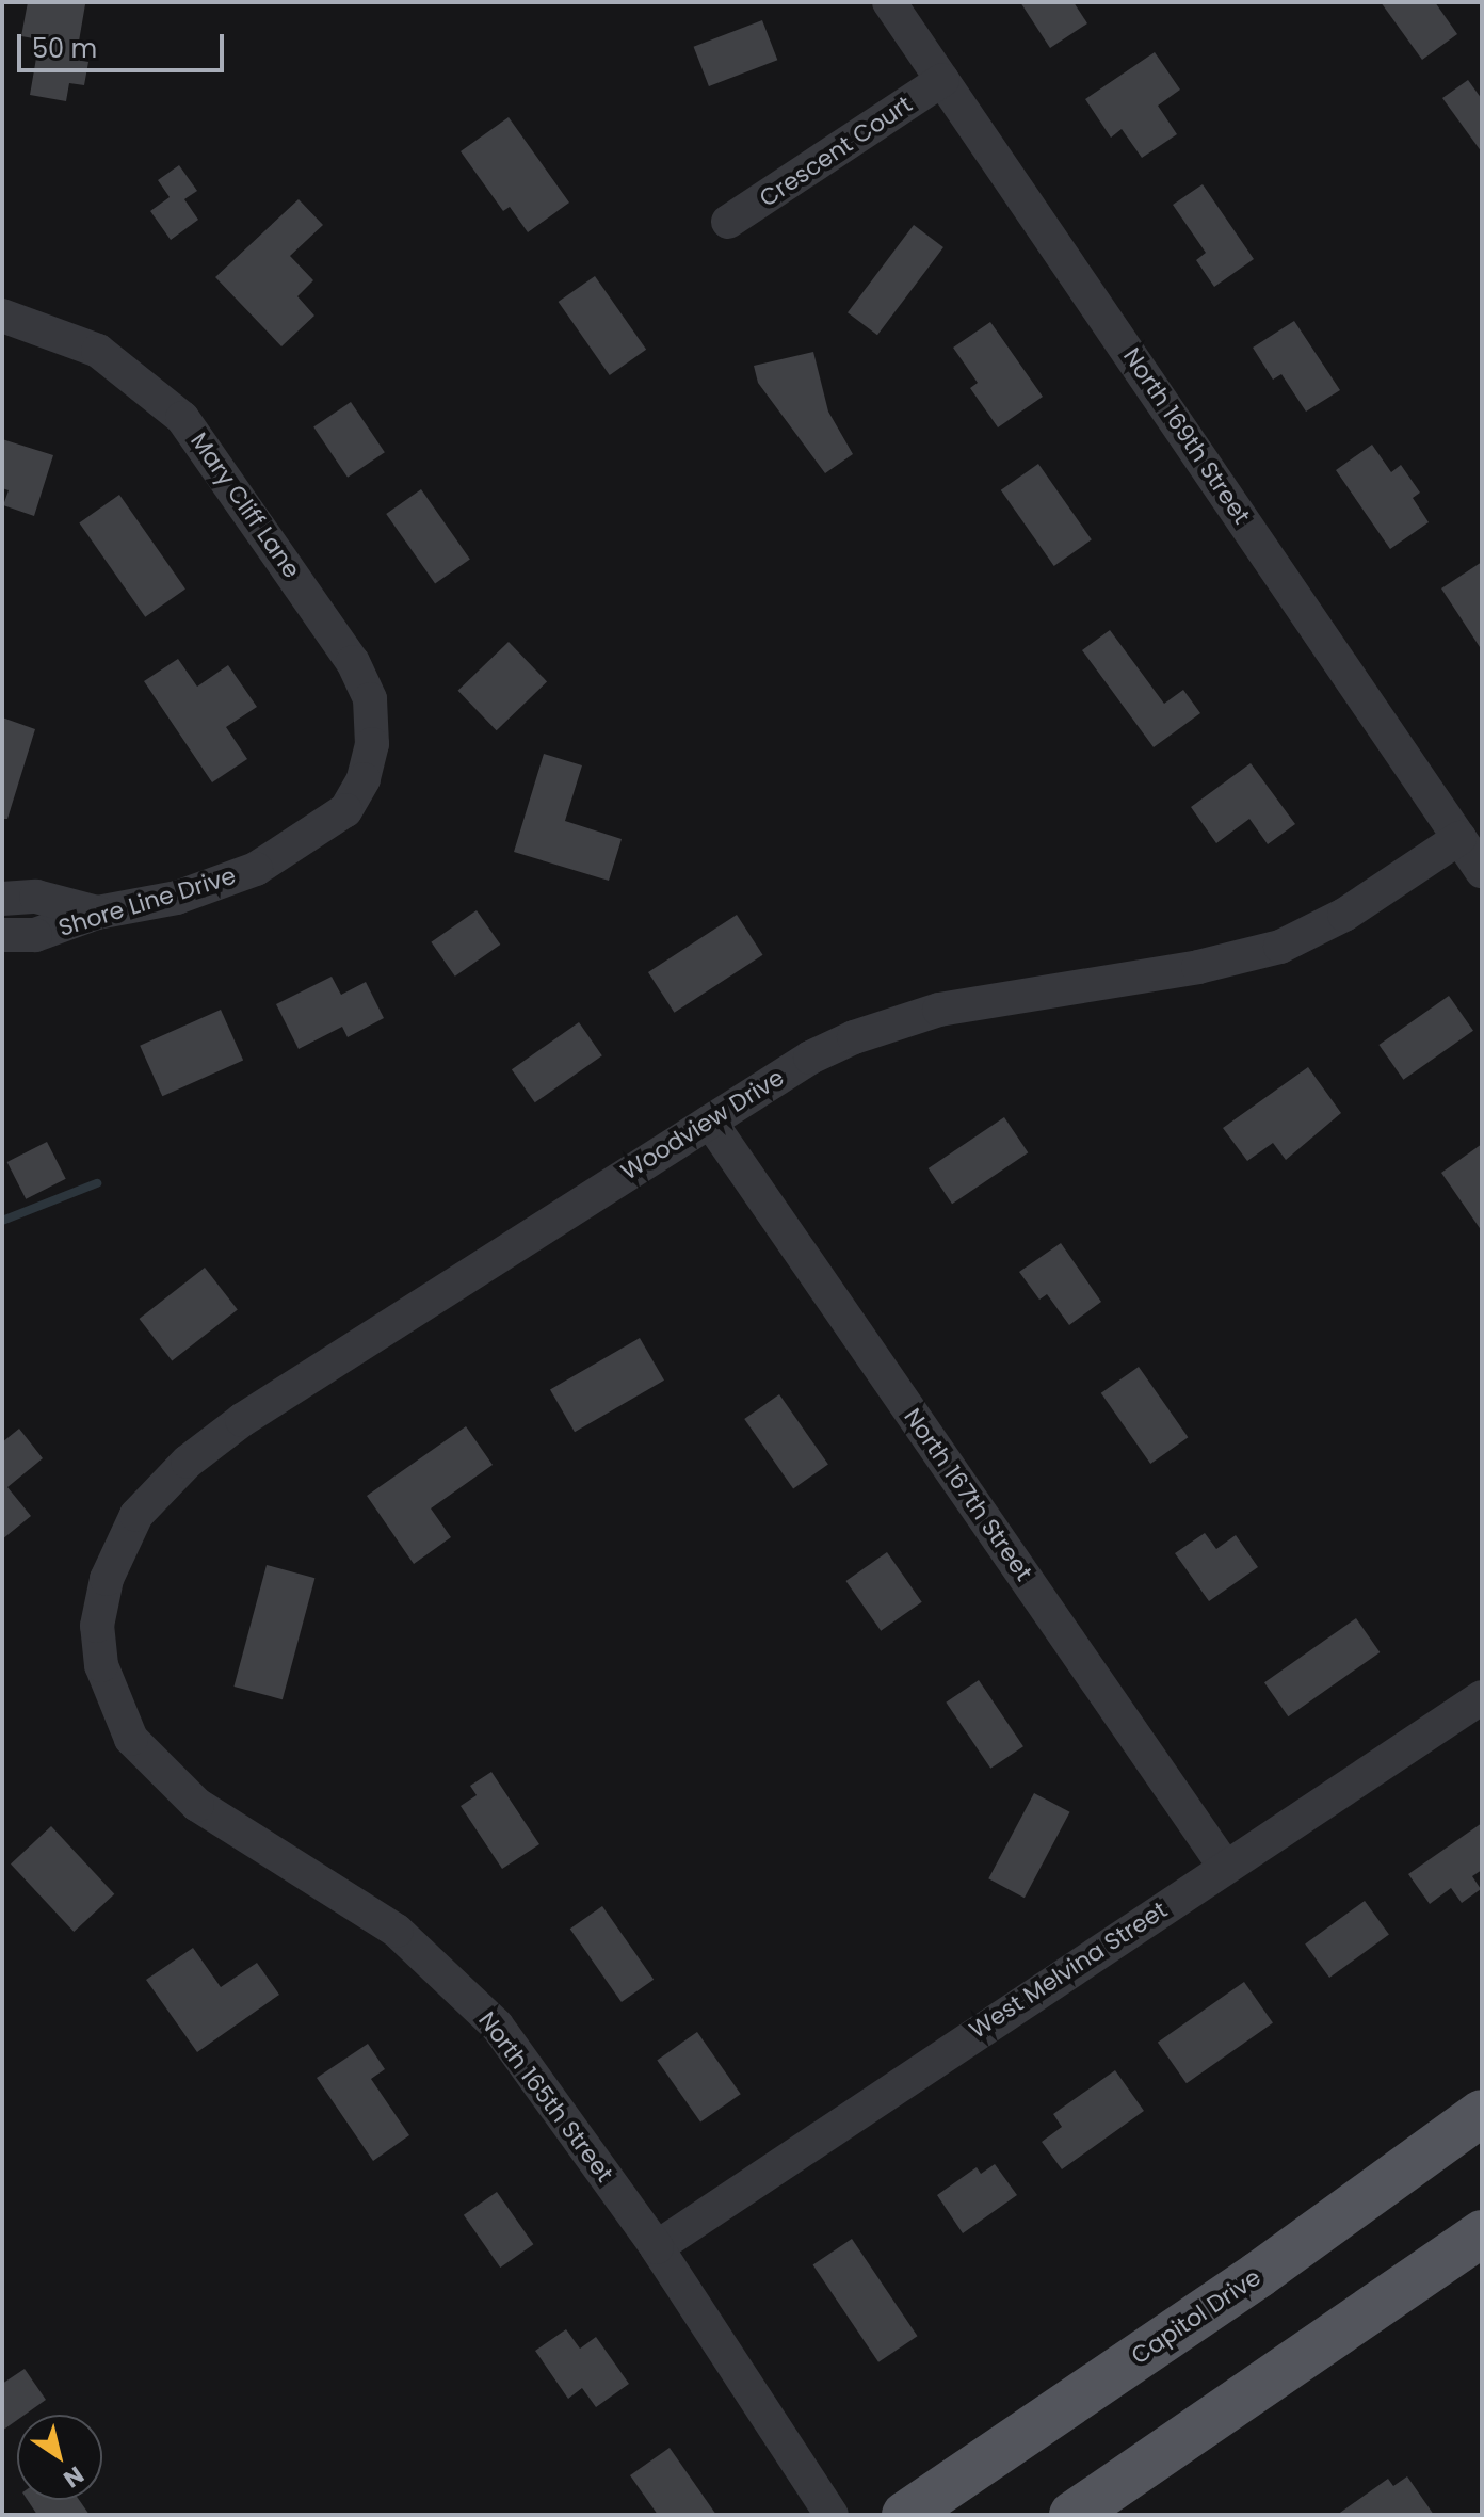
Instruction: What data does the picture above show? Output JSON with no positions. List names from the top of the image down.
{
  "streets": {
    "main road": ["Capitol Drive"],
    "street": [
      "Crescent Court",
      "North 169th Street",
      "Mary Cliff Lane",
      "Shore Line Drive",
      "Woodview Drive",
      "North 167th Street",
      "West Melvina Street",
      "North 165th Street"
    ]
  },
  "crossings": [
    ["Crescent Court", "North 169th Street"],
    ["North 169th Street", "Woodview Drive"],
    ["Mary Cliff Lane", "Shore Line Drive"],
    ["Woodview Drive", "North 167th Street"],
    ["Woodview Drive", "North 165th Street"],
    ["North 167th Street", "West Melvina Street"],
    ["West Melvina Street", "North 165th Street"]
  ],
  "scale_bar": "50 m",
  "north": "bottom right"
}
